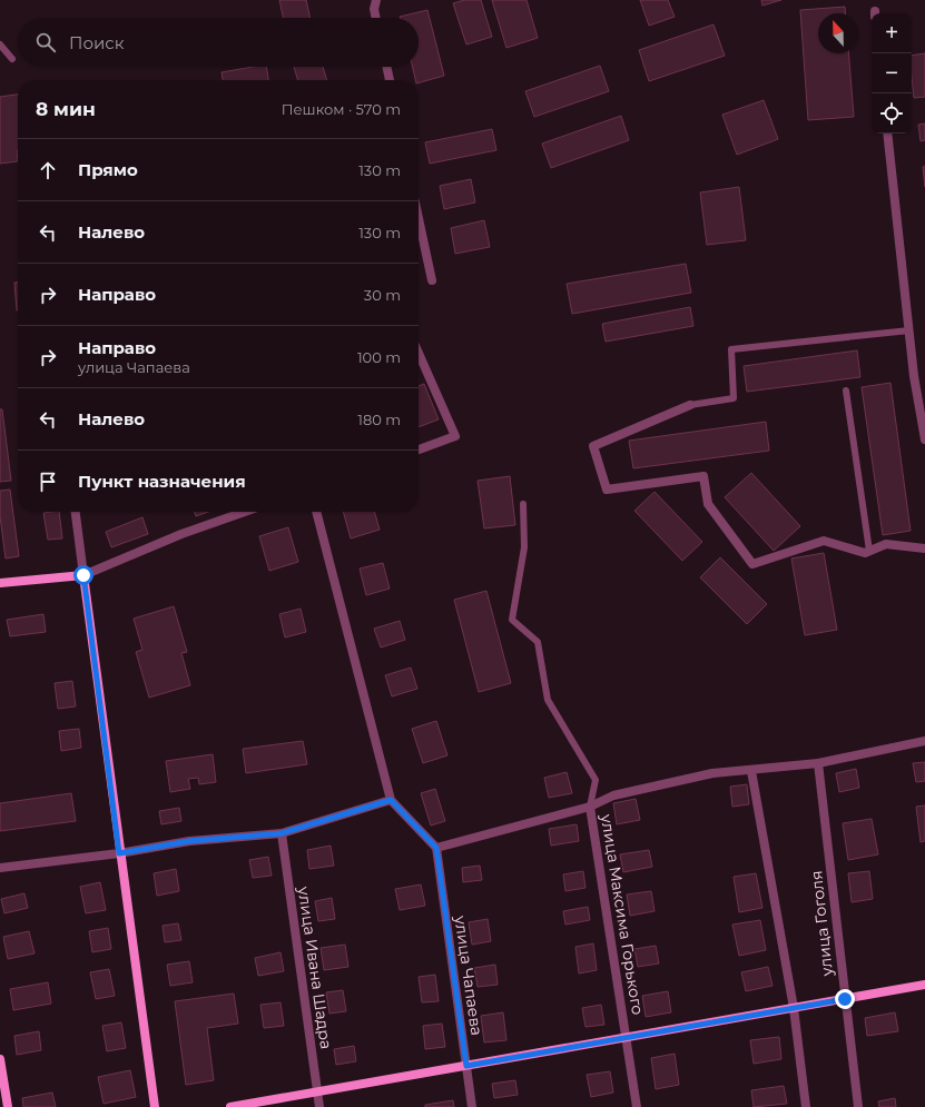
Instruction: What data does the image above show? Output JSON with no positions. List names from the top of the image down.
{
  "streets": {
    "street": [
      "улица Максима Горького",
      "улица Гоголя",
      "улица Ивана Шадра",
      "улица Чапаева"
    ]
  },
  "north": "top",
  "page": {
    "map_buttons": ["+", "−"],
    "search": "Поиск",
    "heading": ["8 мин", "Пешком · 570 m"],
    "list": [
      ["Прямо", "130 m"],
      ["Налево", "130 m"],
      ["Направо", "30 m"],
      ["Направо", "улица Чапаева", "100 m"],
      ["Налево", "180 m"],
      "Пункт назначения"
    ]
  }
}
